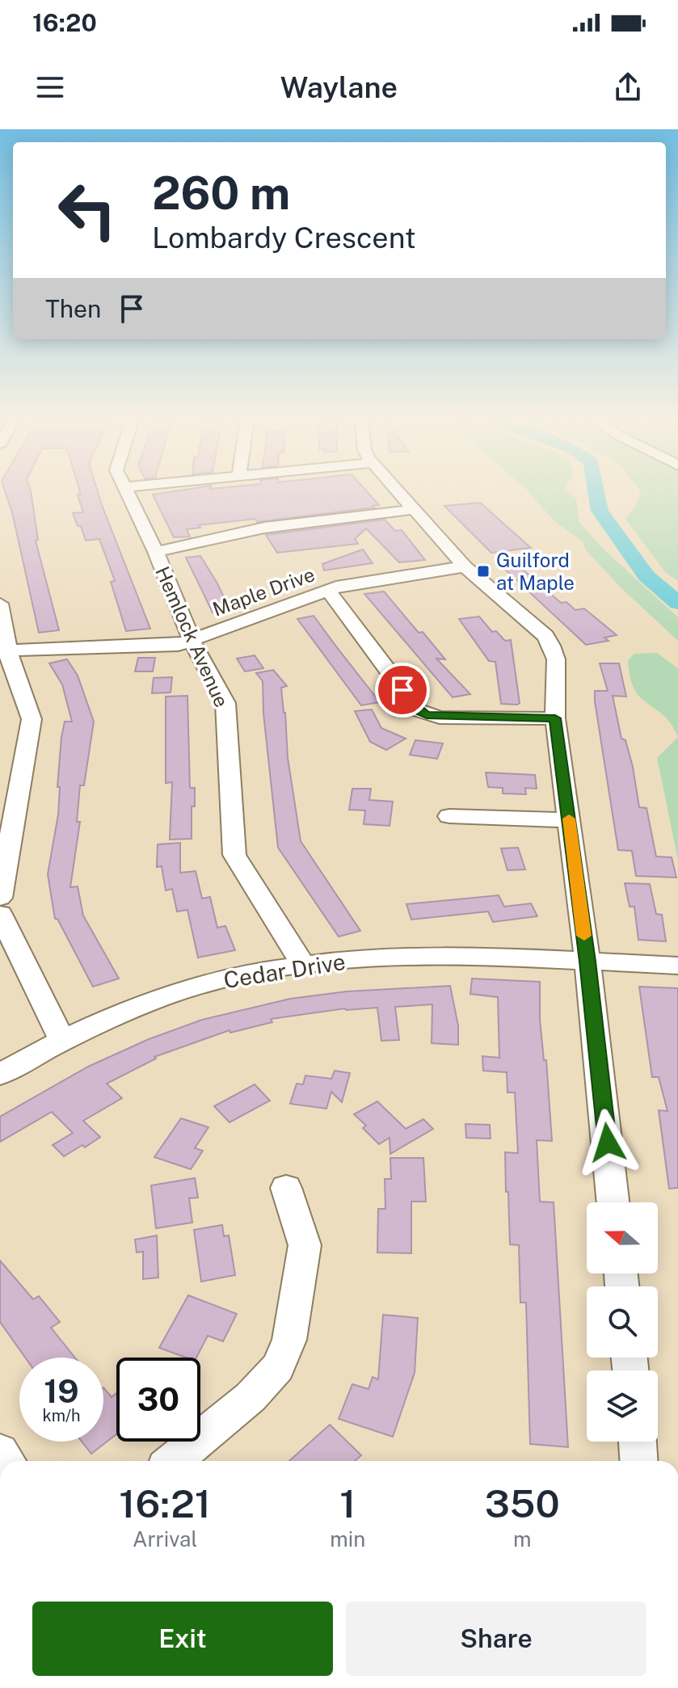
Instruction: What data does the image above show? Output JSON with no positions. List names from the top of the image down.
{
  "streets": {
    "street": ["Maple Drive", "Hemlock Avenue", "Cedar Drive"]
  },
  "crossings": [
    ["Maple Drive", "Hemlock Avenue"],
    ["Hemlock Avenue", "Cedar Drive"]
  ],
  "places": {
    "transit": ["Guilford at Maple"]
  },
  "north": "left",
  "page": {
    "status": "16:20",
    "header": "Waylane",
    "turn": ["260 m", "Lombardy Crescent"],
    "then": "Then",
    "speed": "19 km/h",
    "limit": "30",
    "eta": [
      "16:21",
      "Arrival",
      "1",
      "min",
      "350",
      "m"
    ],
    "buttons": ["Exit", "Share"]
  }
}
